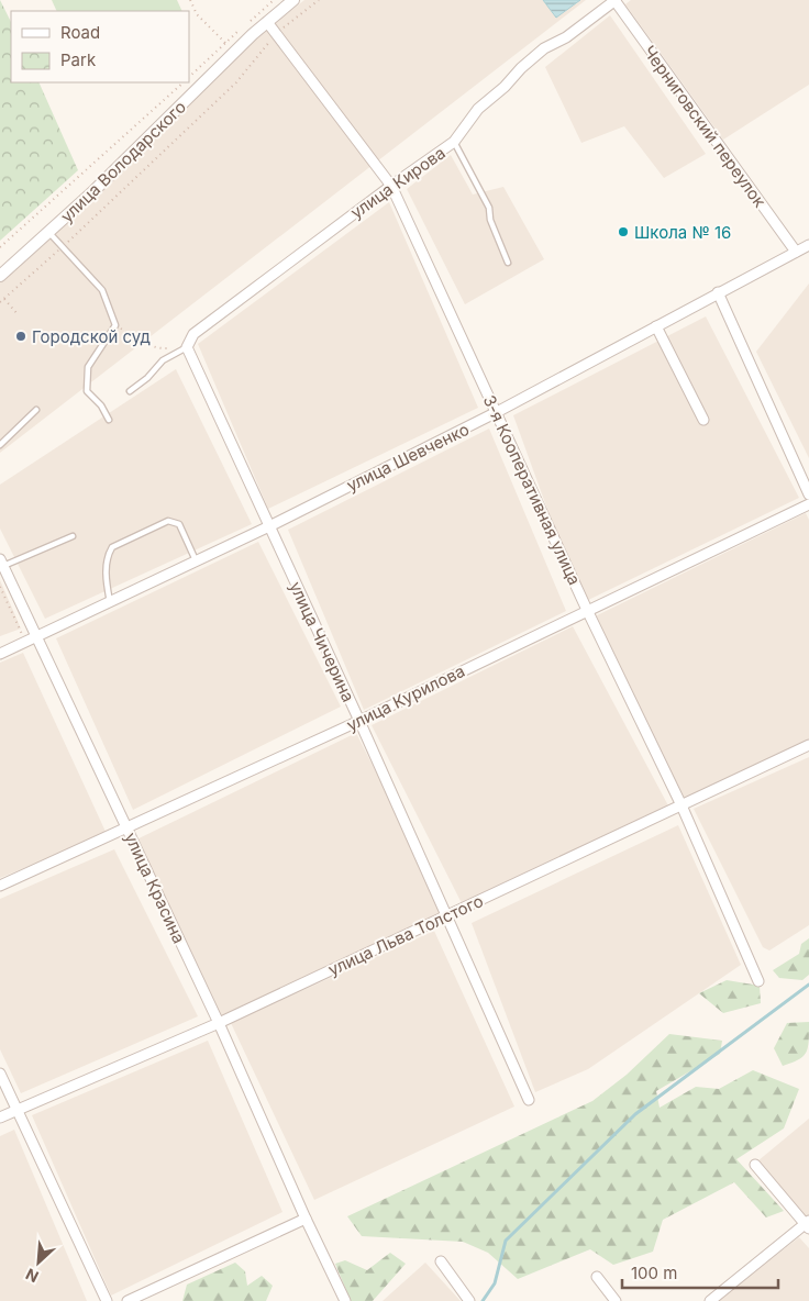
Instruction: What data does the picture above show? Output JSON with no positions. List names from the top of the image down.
{
  "streets": {
    "street": [
      "Черниговский переулок",
      "улица Володарского",
      "улица Кирова",
      "улица Шевченко",
      "3-я Кооперативная улица",
      "улица Чичерина",
      "улица Курилова",
      "улица Красина",
      "улица Льва Толстого"
    ]
  },
  "crossings": [
    ["Черниговский переулок", "улица Кирова"],
    ["Черниговский переулок", "улица Шевченко"],
    ["улица Володарского", "3-я Кооперативная улица"],
    ["улица Кирова", "3-я Кооперативная улица"],
    ["улица Кирова", "улица Чичерина"],
    ["улица Шевченко", "3-я Кооперативная улица"],
    ["улица Шевченко", "улица Чичерина"],
    ["улица Шевченко", "улица Красина"],
    ["3-я Кооперативная улица", "улица Курилова"],
    ["3-я Кооперативная улица", "улица Льва Толстого"],
    ["улица Чичерина", "улица Курилова"],
    ["улица Чичерина", "улица Льва Толстого"],
    ["улица Курилова", "улица Красина"],
    ["улица Красина", "улица Льва Толстого"]
  ],
  "places": ["Школа № 16", "Городской суд"],
  "legend": ["Road", "Park"],
  "scale_bar": "100 m",
  "north": "bottom left"
}
